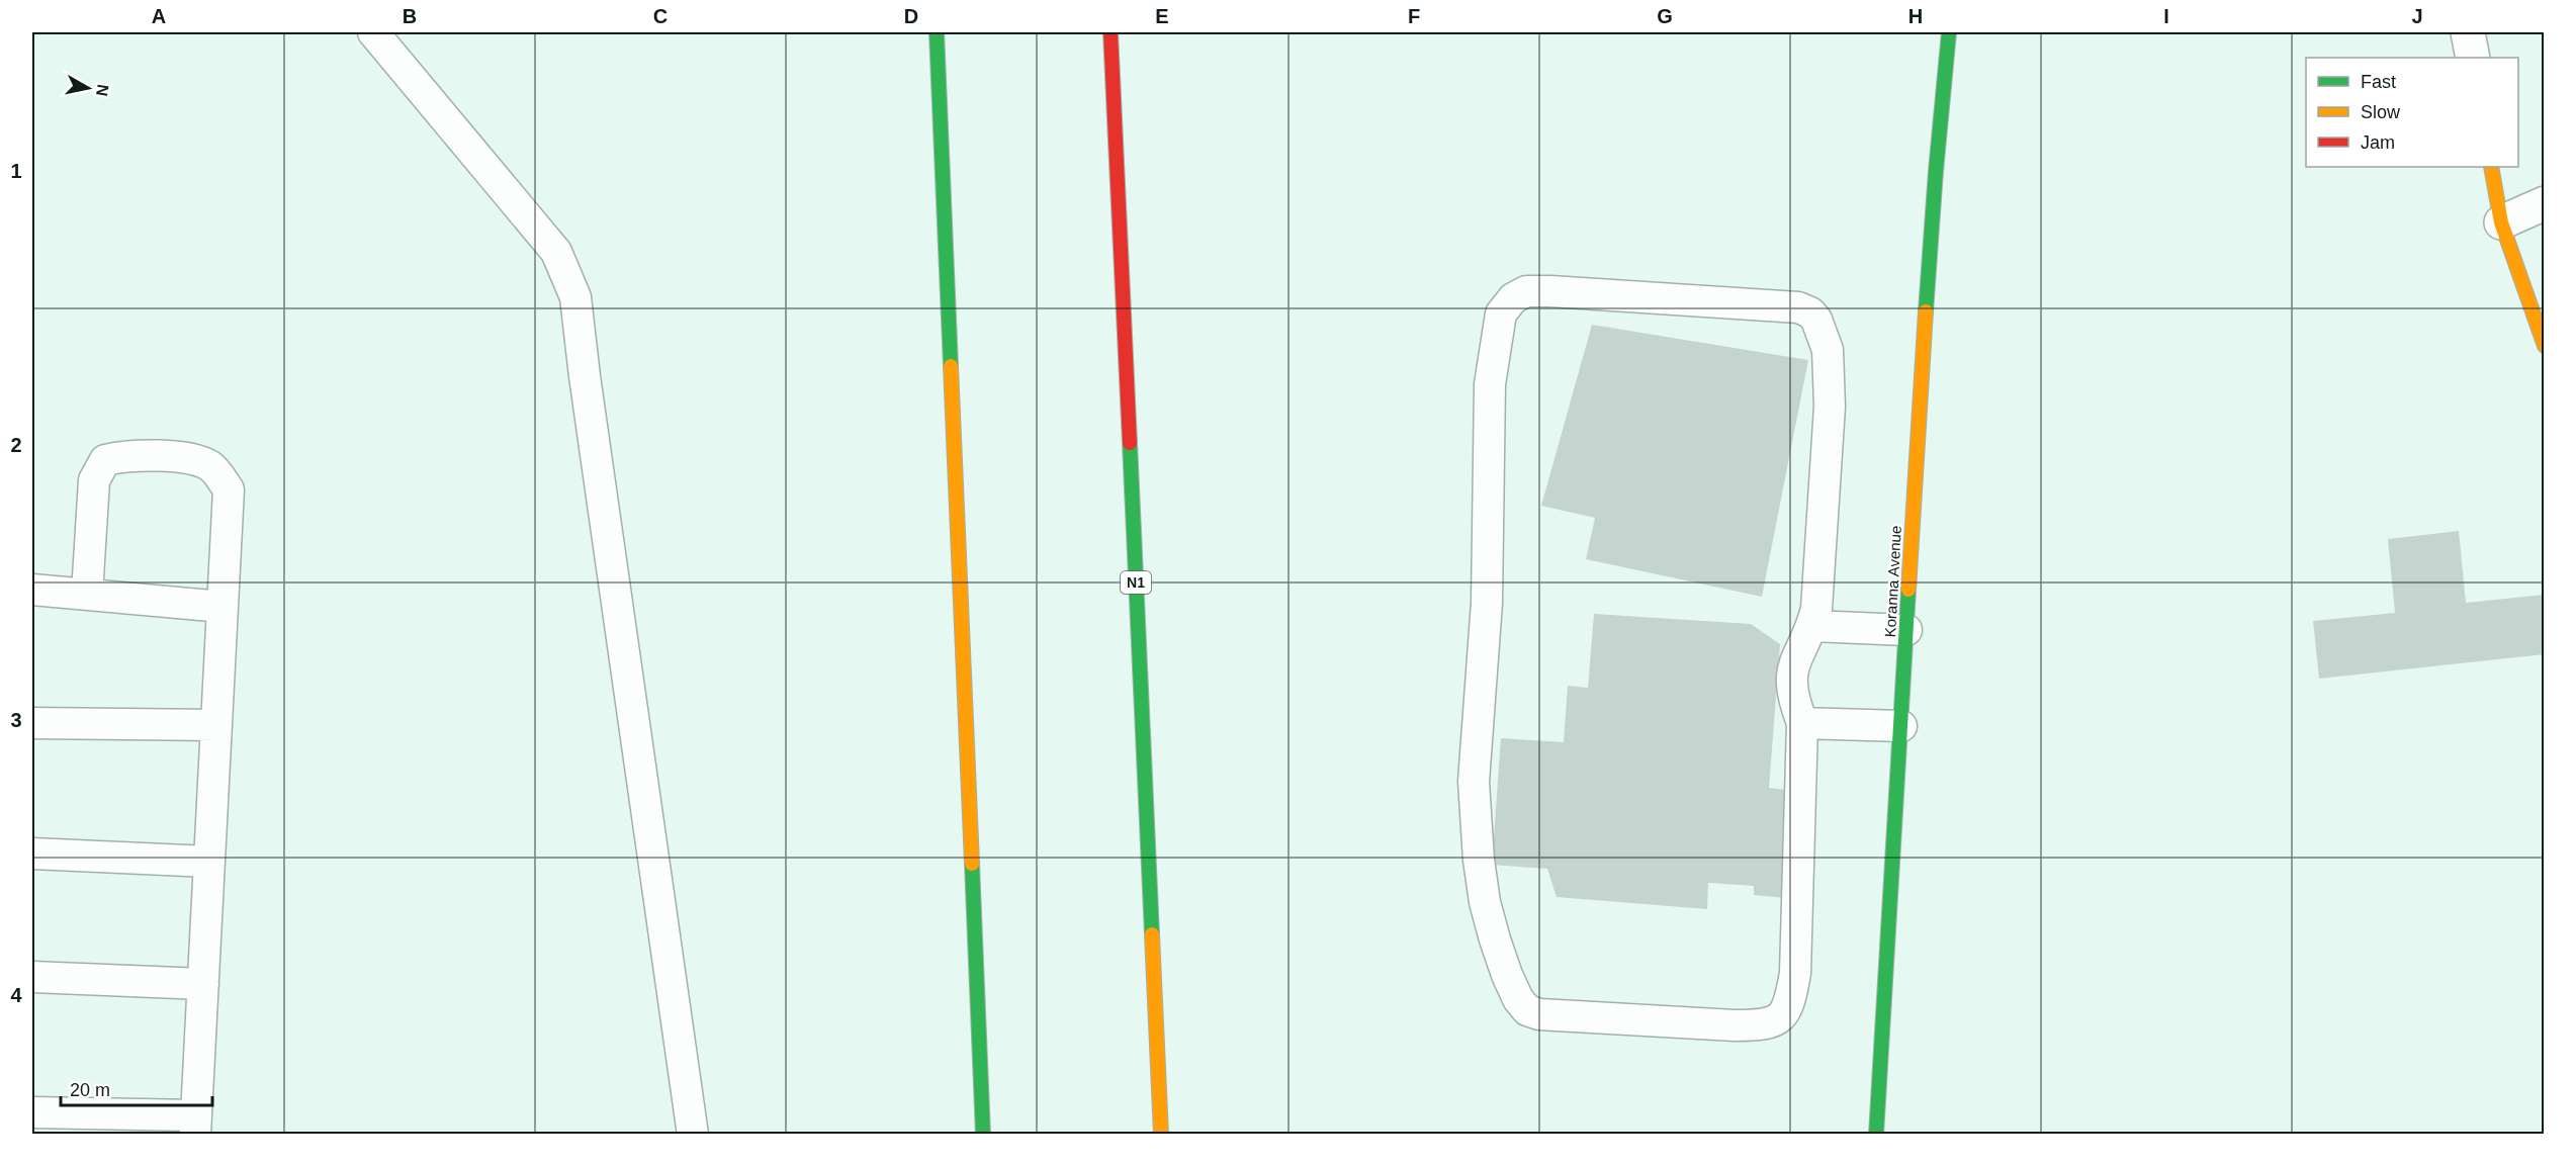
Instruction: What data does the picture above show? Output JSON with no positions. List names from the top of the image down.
{
  "streets": {
    "main road": ["Koranna Avenue", "N1"]
  },
  "legend": ["Fast", "Slow", "Jam"],
  "scale_bar": "20 m",
  "north": "right",
  "grid": {
    "columns": [
      "A",
      "B",
      "C",
      "D",
      "E",
      "F",
      "G",
      "H",
      "I",
      "J"
    ],
    "rows": [
      "1",
      "2",
      "3",
      "4"
    ]
  }
}
